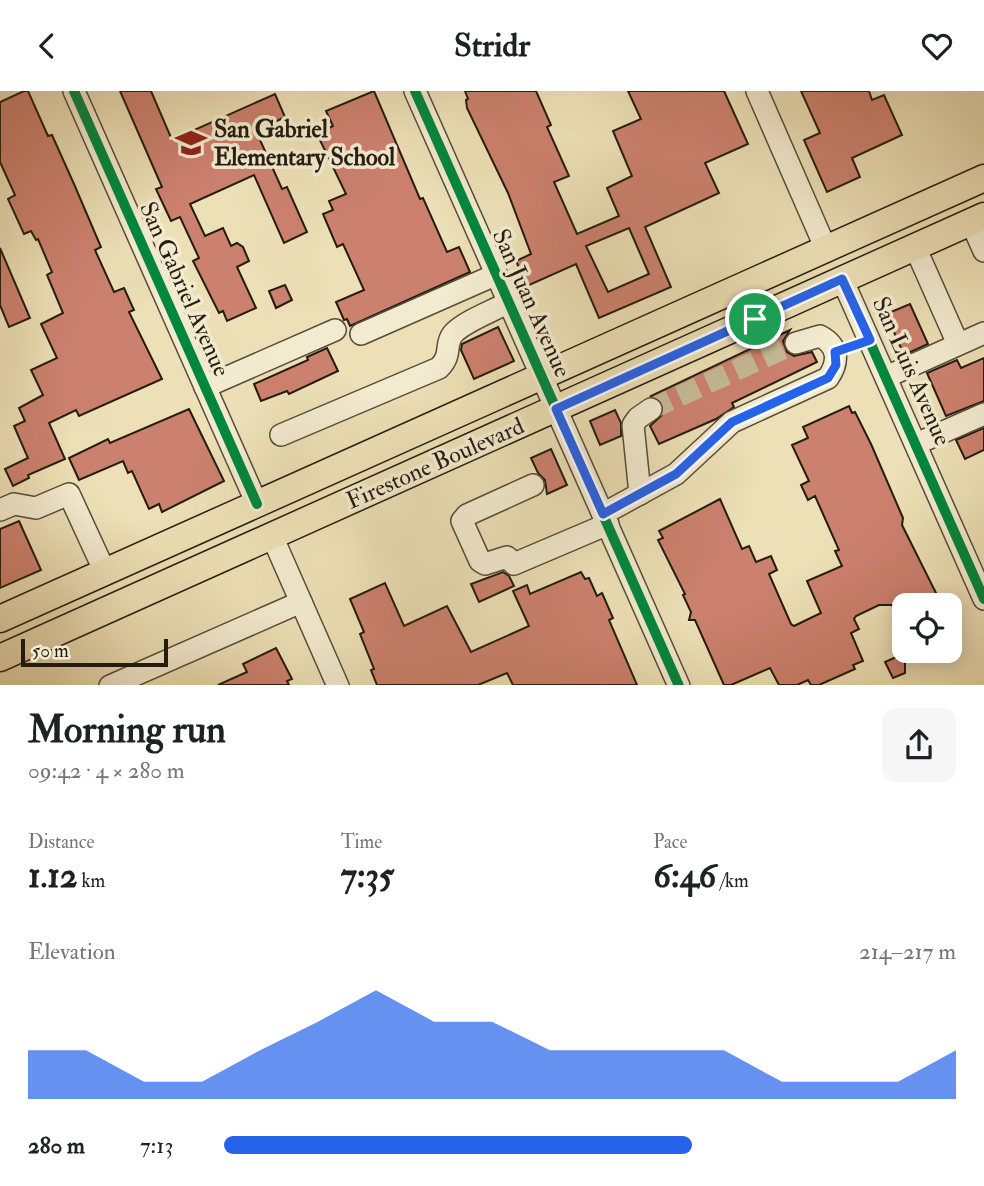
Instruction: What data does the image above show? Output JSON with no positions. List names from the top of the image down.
{
  "streets": {
    "main road": ["Firestone Boulevard"],
    "street": ["San Gabriel Avenue", "San Juan Avenue", "San Luis Avenue"]
  },
  "crossings": [
    ["San Gabriel Avenue", "Firestone Boulevard"],
    ["San Juan Avenue", "Firestone Boulevard"],
    ["San Luis Avenue", "Firestone Boulevard"]
  ],
  "places": {
    "school or university": ["San Gabriel Elementary School"]
  },
  "scale_bar": "50 m",
  "page": {
    "header": "Stridr",
    "scale": "50 m",
    "heading": ["Morning run", "09:42 · 4 × 280 m"],
    "stats": [
      ["Distance", "1.12 km"],
      ["Time", "7:35"],
      ["Pace", "6:46 /km"]
    ],
    "chart": ["Elevation", "214–217 m"],
    "list": [
      {
        "name": "280 m",
        "note": "7:13"
      }
    ]
  }
}
